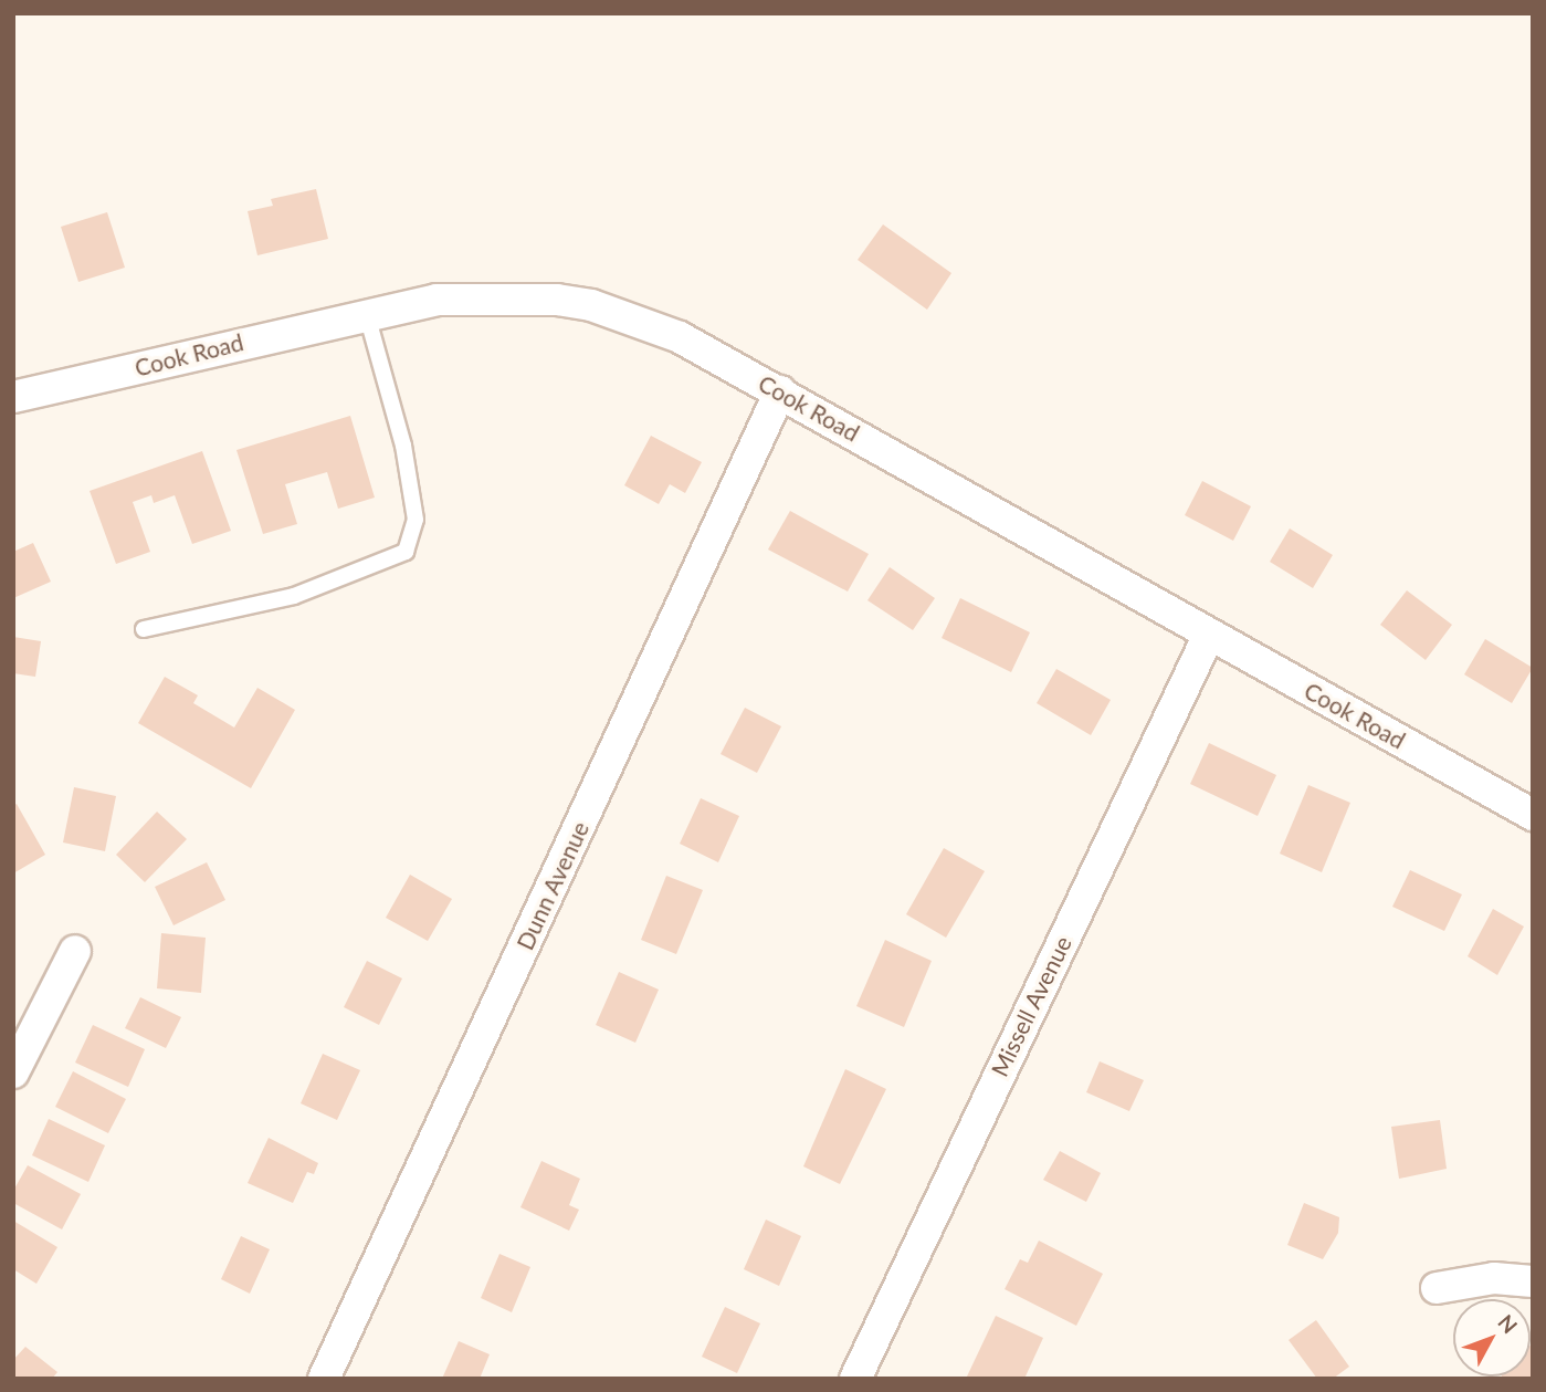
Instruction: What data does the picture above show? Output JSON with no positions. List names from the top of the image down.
{
  "streets": {
    "street": ["Cook Road", "Dunn Avenue", "Missell Avenue"]
  },
  "crossings": [
    ["Cook Road", "Dunn Avenue"],
    ["Cook Road", "Missell Avenue"]
  ],
  "north": "top right"
}
